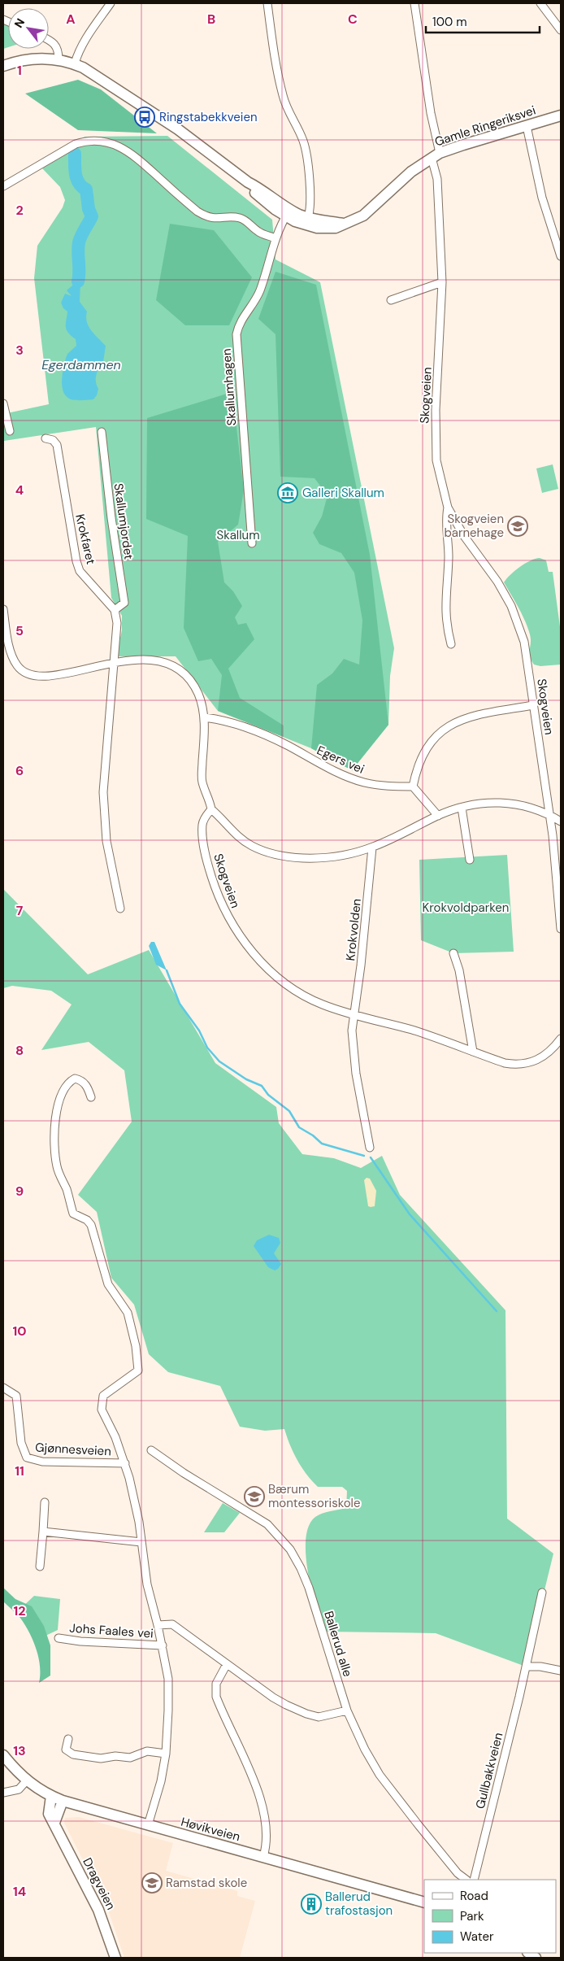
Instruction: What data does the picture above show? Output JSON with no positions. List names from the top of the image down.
{
  "streets": {
    "main road": ["Gamle Ringeriksvei", "Høvikveien", "Dragveien"],
    "street": [
      "Skallumhagen",
      "Skogveien",
      "Skallumjordet",
      "Krokfaret",
      "Egers vei",
      "Krokvolden",
      "Gjønnesveien",
      "Johs Faales vei",
      "Ballerud alle",
      "Gullbakkveien"
    ]
  },
  "crossings": [
    ["Gamle Ringeriksvei", "Skallumhagen"],
    ["Gamle Ringeriksvei", "Skogveien"],
    ["Skogveien", "Krokvolden"],
    ["Skallumjordet", "Krokfaret"],
    ["Gjønnesveien", "Johs Faales vei"],
    ["Johs Faales vei", "Høvikveien"],
    ["Høvikveien", "Dragveien"]
  ],
  "water": ["Egerdammen"],
  "parks": ["Skallum", "Krokvoldparken"],
  "places": {
    "bus stop": ["Ringstabekkveien"],
    "museum": ["Galleri Skallum"],
    "school or university": ["Skogveien barnehage", "Bærum montessoriskole", "Ramstad skole"],
    "building": ["Ballerud trafostasjon"]
  },
  "legend": ["Road", "Park", "Water"],
  "scale_bar": "100 m",
  "north": "top left",
  "grid": {
    "columns": ["A", "B", "C"],
    "rows": [
      "1",
      "2",
      "3",
      "4",
      "5",
      "6",
      "7",
      "8",
      "9",
      "10",
      "11",
      "12",
      "13",
      "14"
    ]
  }
}
